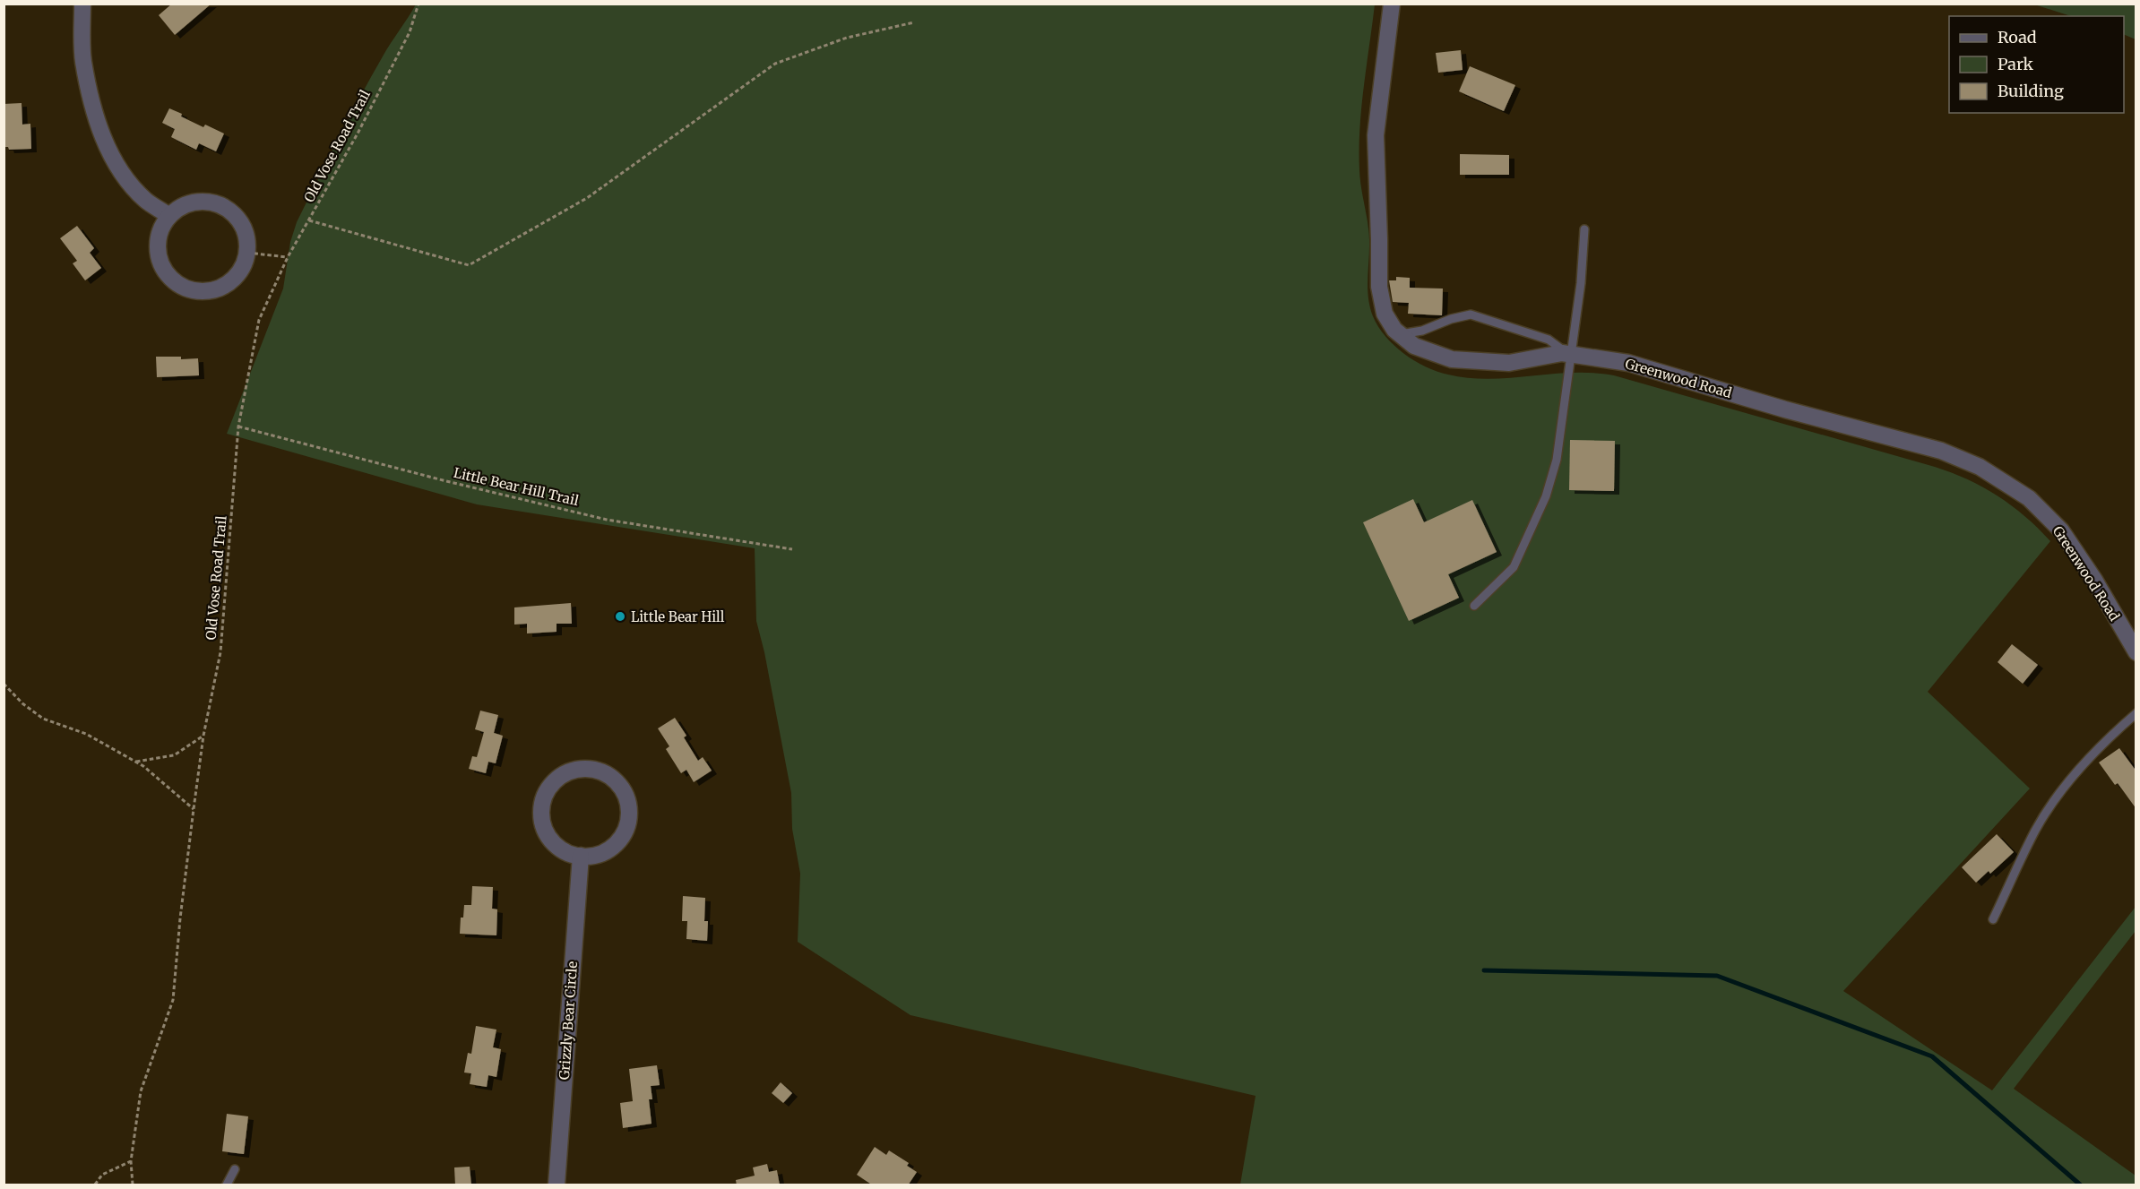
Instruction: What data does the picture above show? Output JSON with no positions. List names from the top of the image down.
{
  "streets": {
    "street": ["Greenwood Road", "Grizzly Bear Circle"],
    "path": ["Old Vose Road Trail", "Little Bear Hill Trail"]
  },
  "crossings": [
    ["Old Vose Road Trail", "Little Bear Hill Trail"]
  ],
  "places": ["Little Bear Hill"],
  "legend": ["Road", "Park", "Building"]
}
